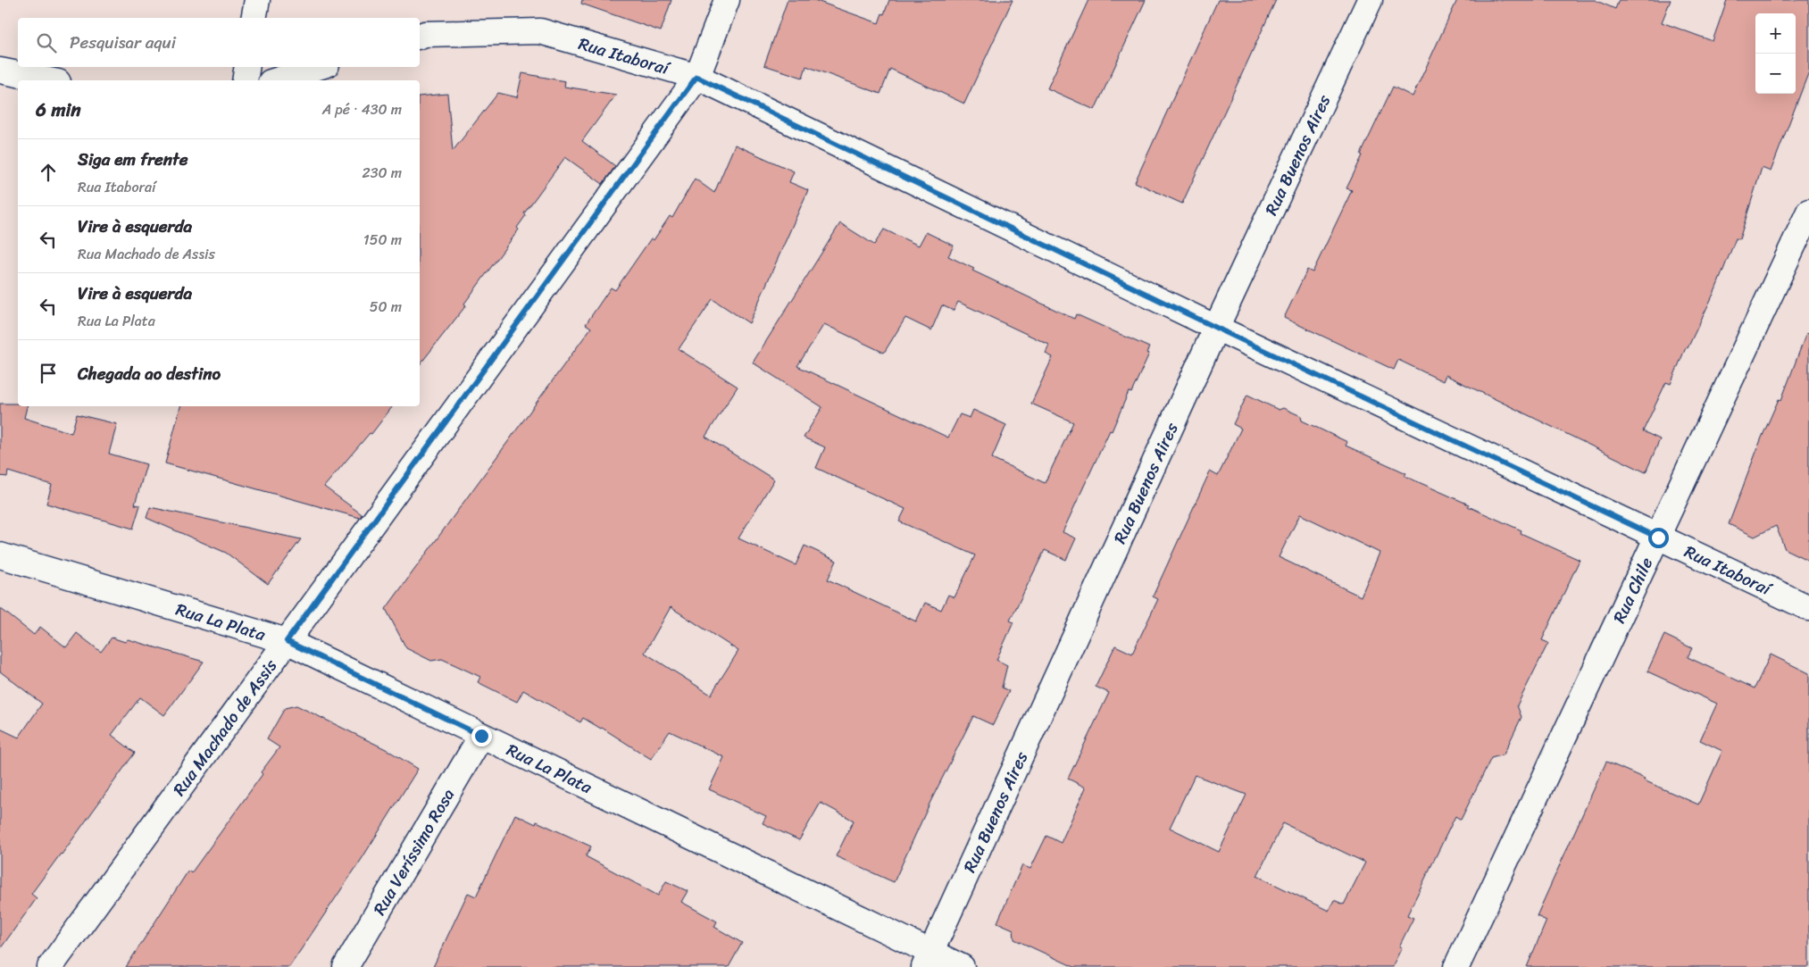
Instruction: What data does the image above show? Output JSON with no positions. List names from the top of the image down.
{
  "streets": {
    "street": [
      "Rua Itaboraí",
      "Rua Buenos Aires",
      "Rua Chile",
      "Rua La Plata",
      "Rua Machado de Assis",
      "Rua Veríssimo Rosa"
    ]
  },
  "crossings": [
    ["Rua Itaboraí", "Rua Buenos Aires"],
    ["Rua Itaboraí", "Rua Chile"],
    ["Rua Itaboraí", "Rua Machado de Assis"],
    ["Rua Buenos Aires", "Rua La Plata"],
    ["Rua La Plata", "Rua Machado de Assis"],
    ["Rua La Plata", "Rua Veríssimo Rosa"]
  ],
  "page": {
    "map_buttons": ["+", "−"],
    "search": "Pesquisar aqui",
    "heading": ["6 min", "A pé · 430 m"],
    "list": [
      ["Siga em frente", "Rua Itaboraí", "230 m"],
      ["Vire à esquerda", "Rua Machado de Assis", "150 m"],
      ["Vire à esquerda", "Rua La Plata", "50 m"],
      "Chegada ao destino"
    ]
  }
}
